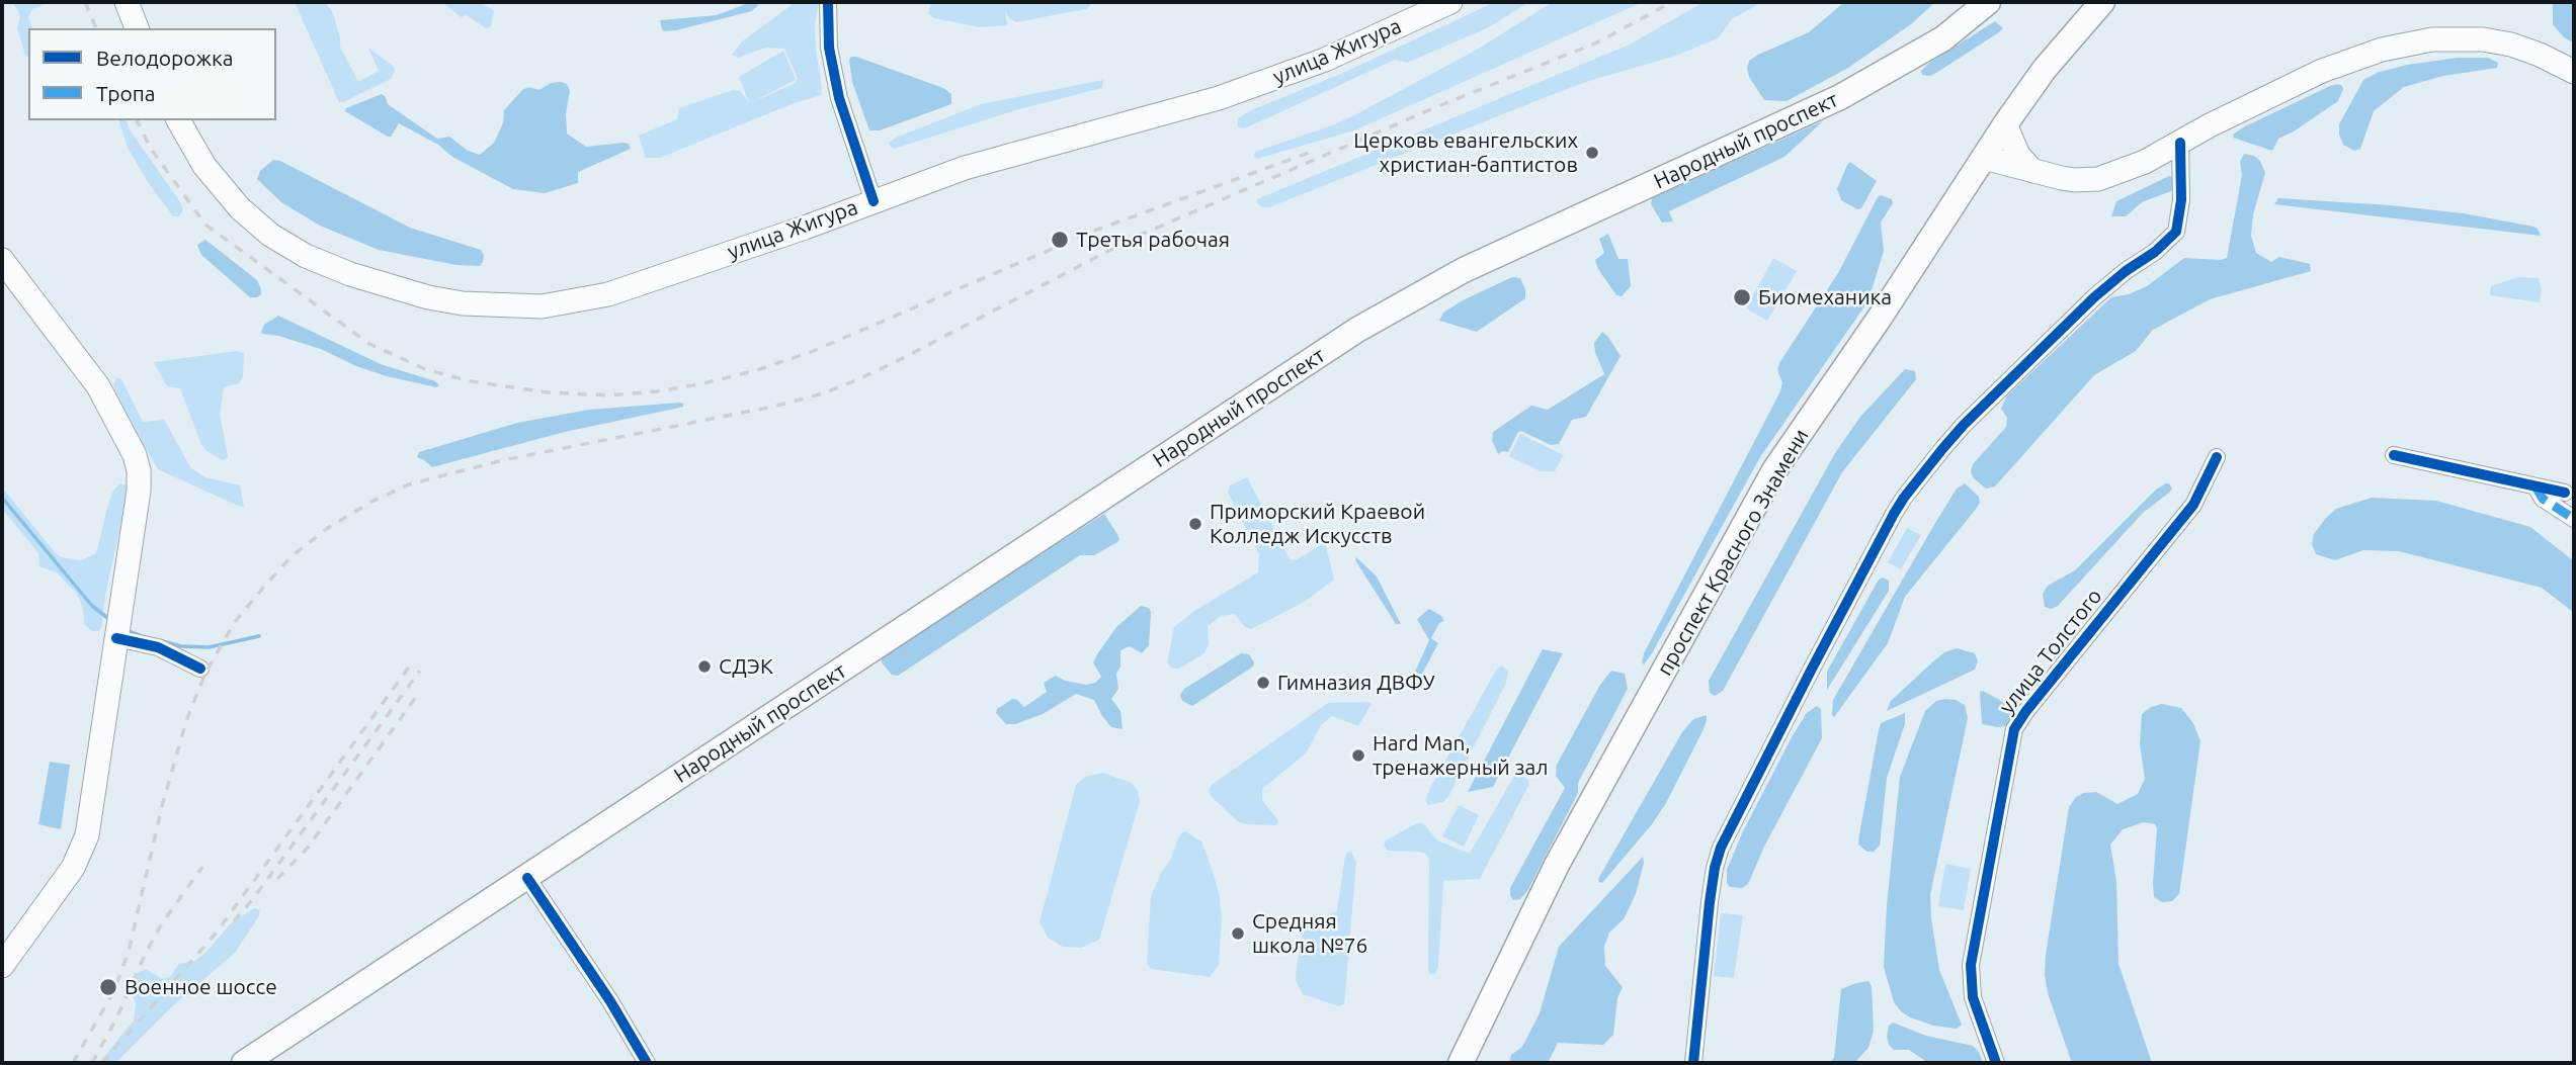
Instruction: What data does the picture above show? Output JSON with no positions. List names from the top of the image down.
{
  "streets": {
    "main road": ["улица Жигура", "Народный проспект", "проспект Красного Знамени"],
    "street": ["улица Толстого"]
  },
  "places": [
    "Церковь евангельских христиан-баптистов",
    "Третья рабочая",
    "Биомеханика",
    "Приморский Краевой Колледж Искусств",
    "СДЭК",
    "Гимназия ДВФУ",
    "Hard Man, тренажерный зал",
    "Средняя школа №76",
    "Военное шоссе"
  ],
  "legend": ["Велодорожка", "Тропа"]
}
